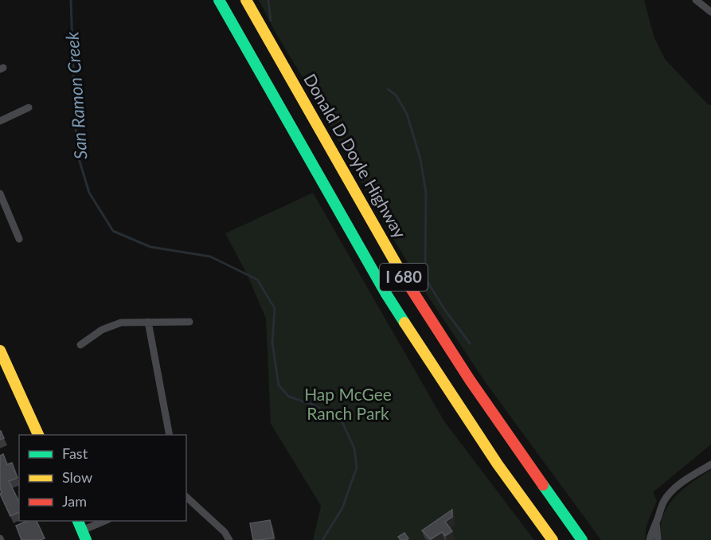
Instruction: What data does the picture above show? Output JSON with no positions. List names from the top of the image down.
{
  "streets": {
    "main road": ["Donald D Doyle Highway", "I 680"]
  },
  "water": ["San Ramon Creek"],
  "parks": ["Hap McGee Ranch Park"],
  "legend": ["Fast", "Slow", "Jam"]
}
